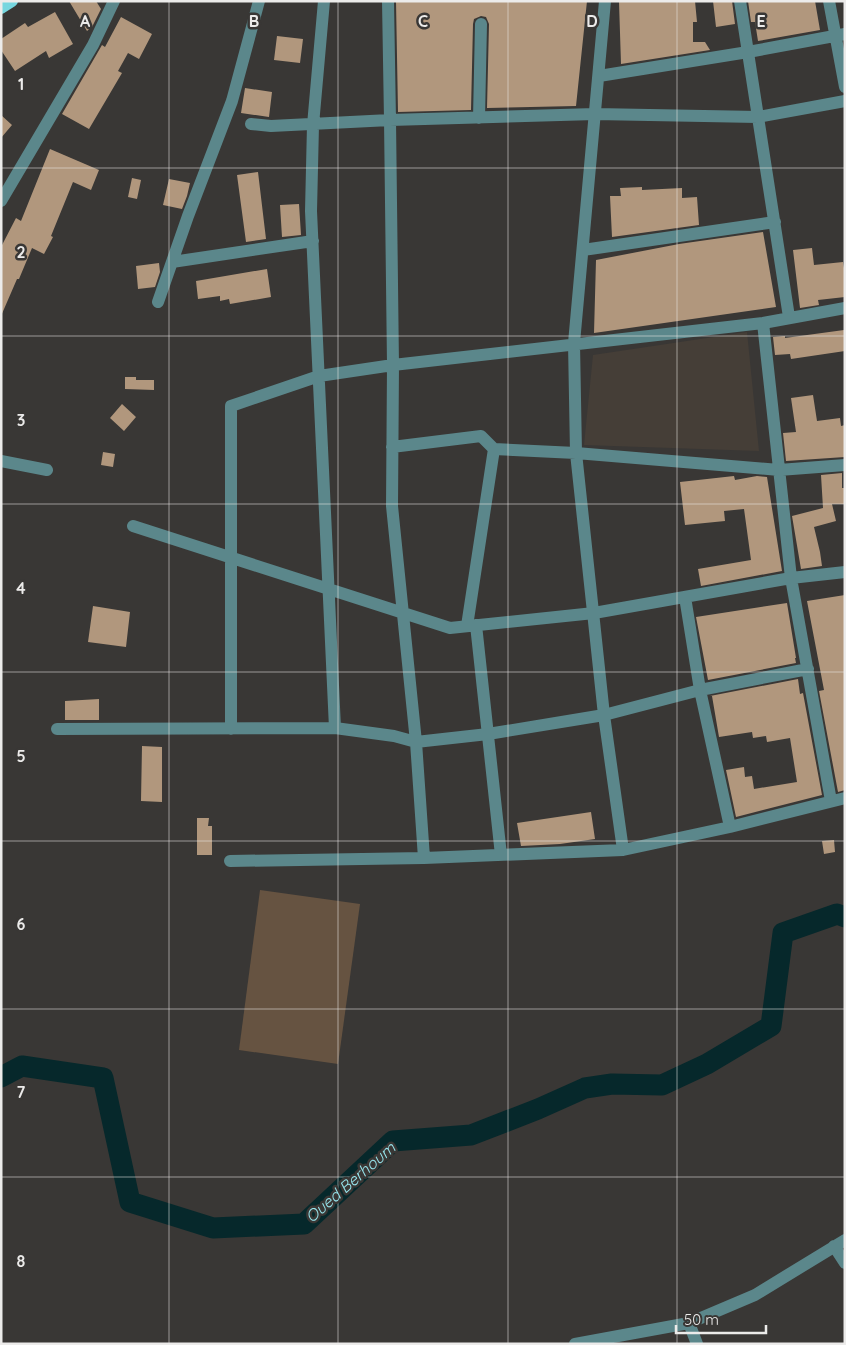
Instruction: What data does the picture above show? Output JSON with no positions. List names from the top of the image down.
{
  "water": ["Oued Berhoum"],
  "scale_bar": "50 m",
  "grid": {
    "columns": [
      "A",
      "B",
      "C",
      "D",
      "E"
    ],
    "rows": [
      "1",
      "2",
      "3",
      "4",
      "5",
      "6",
      "7",
      "8"
    ]
  }
}
